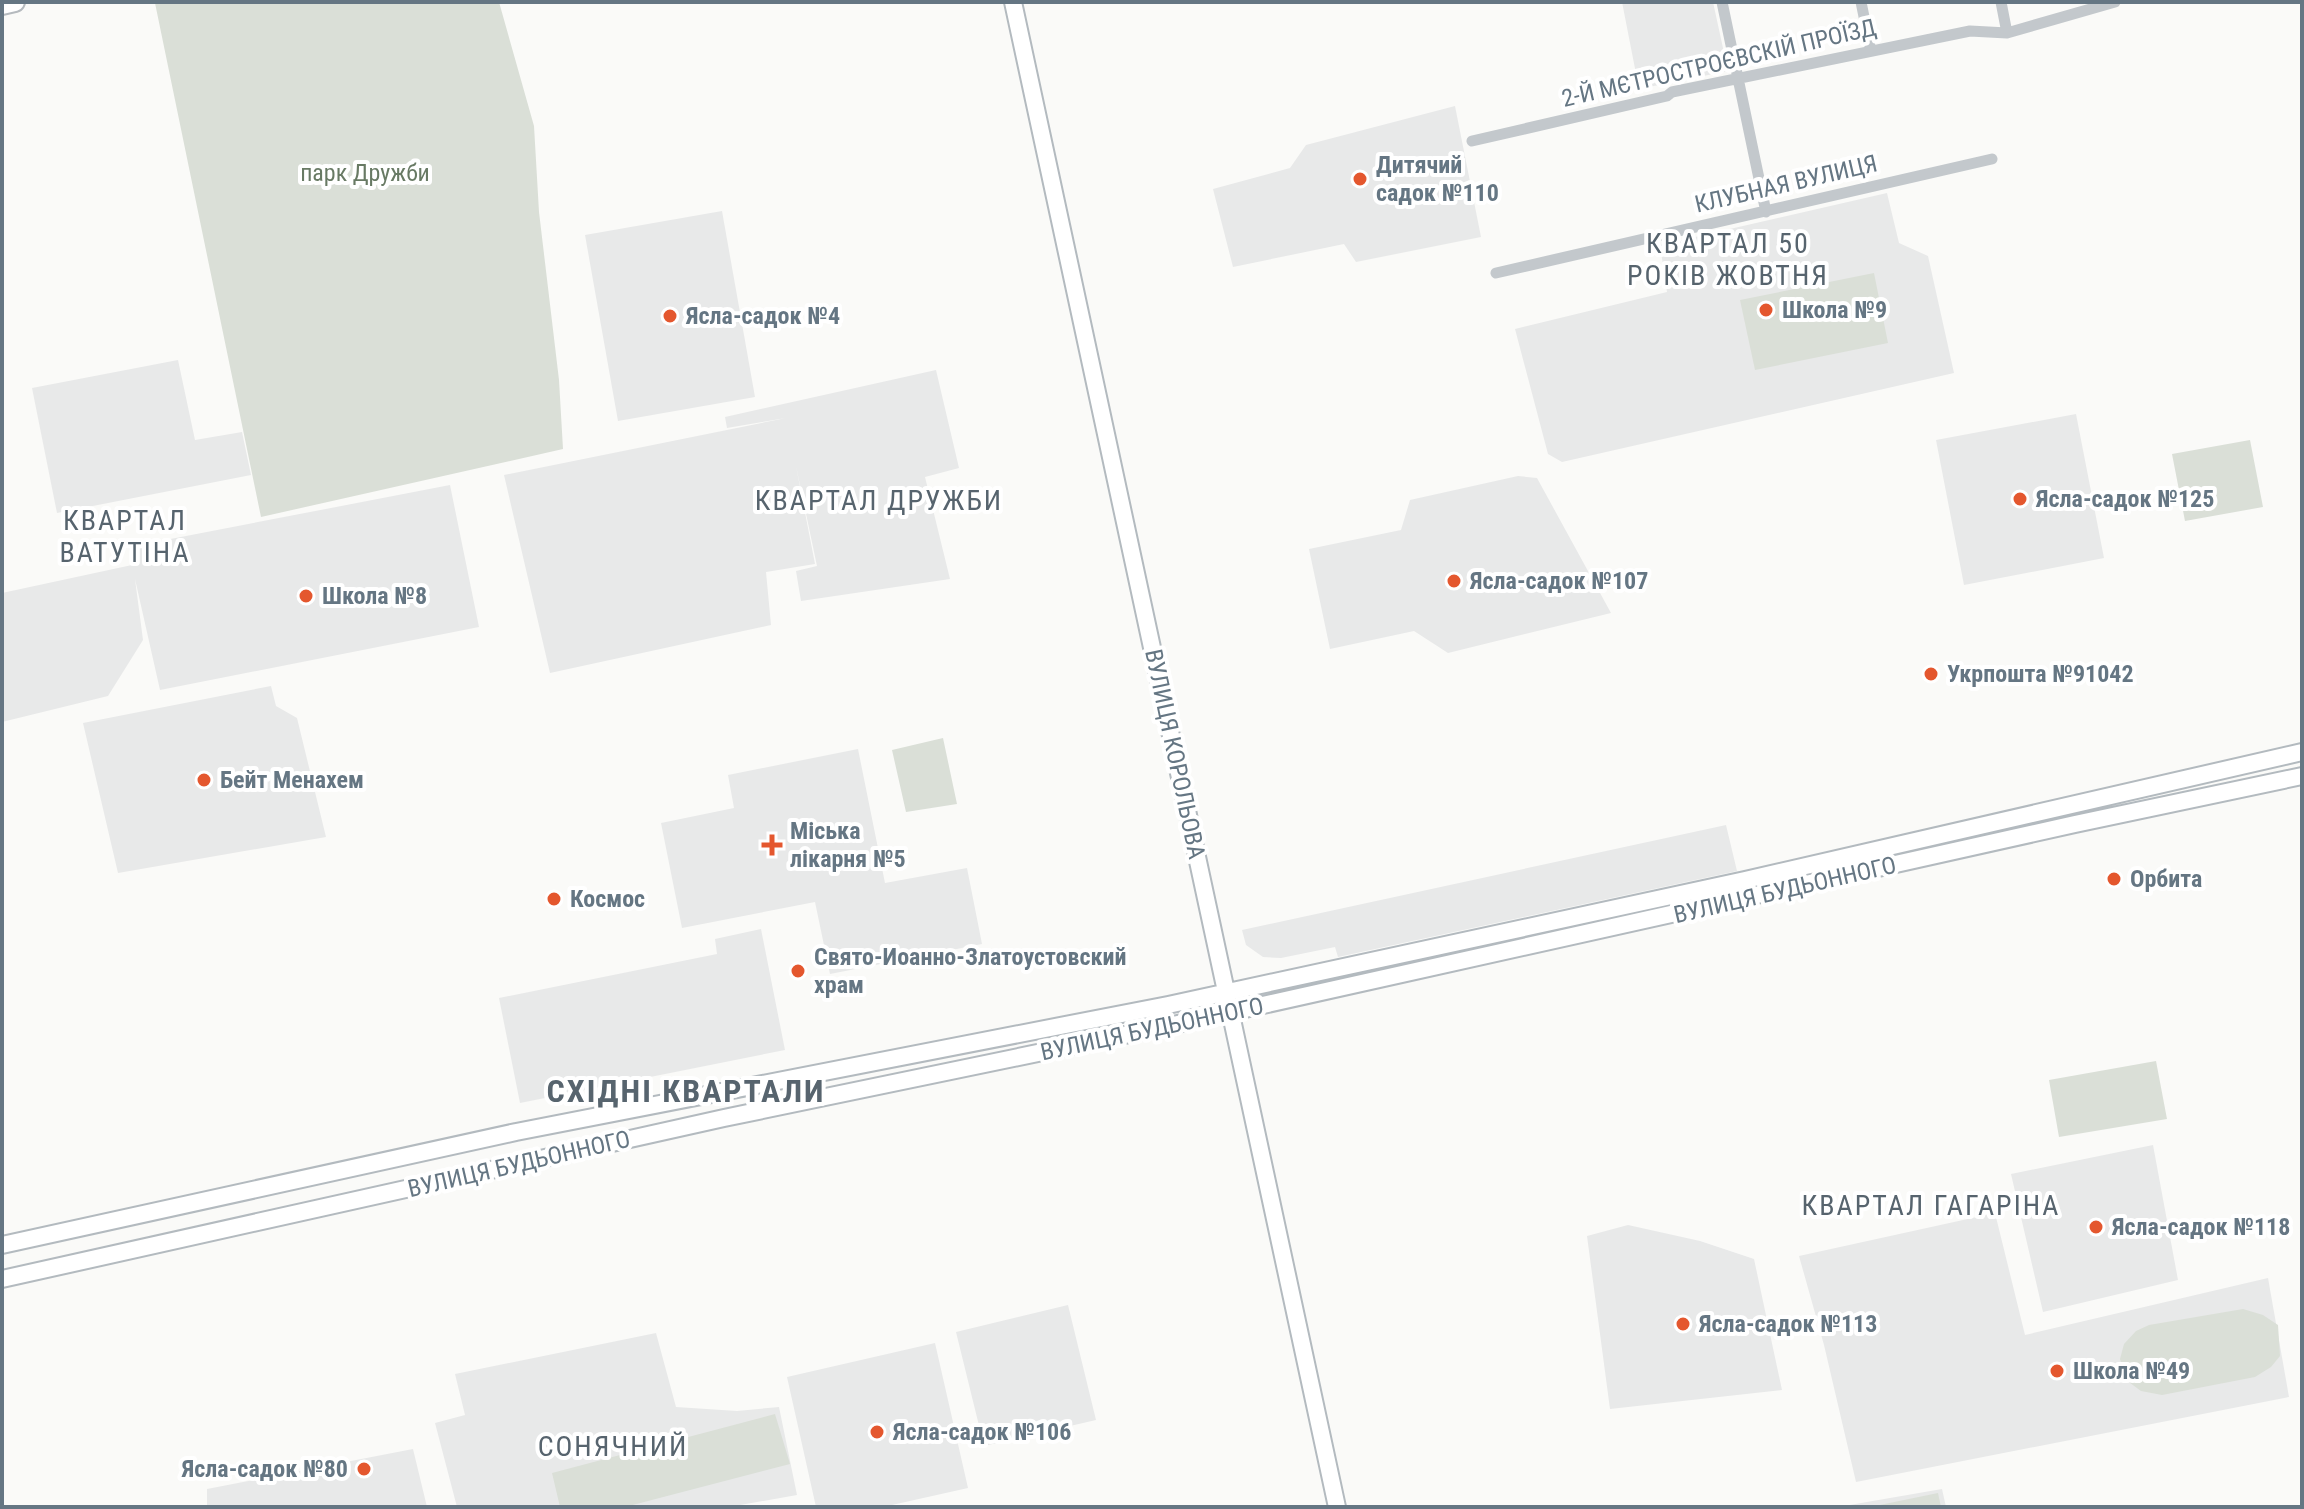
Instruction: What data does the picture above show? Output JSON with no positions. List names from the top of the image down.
{
  "streets": {
    "main road": ["ВУЛИЦЯ КОРОЛЬОВА", "ВУЛИЦЯ БУДЬОННОГО"],
    "street": ["2-Й МЄТРОСТРОЄВСКІЙ ПРОЇЗД", "КЛУБНАЯ ВУЛИЦЯ"]
  },
  "crossings": [
    ["ВУЛИЦЯ КОРОЛЬОВА", "ВУЛИЦЯ БУДЬОННОГО"]
  ],
  "districts": [
    "КВАРТАЛ 50 РОКІВ ЖОВТНЯ",
    "КВАРТАЛ ДРУЖБИ",
    "КВАРТАЛ ВАТУТІНА",
    "СХІДНІ КВАРТАЛИ",
    "КВАРТАЛ ГАГАРІНА",
    "СОНЯЧНИЙ"
  ],
  "parks": ["парк Дружби"],
  "places": {
    "other": [
      "Дитячий садок №110",
      "Школа №9",
      "Ясла-садок №4",
      "Ясла-садок №125",
      "Ясла-садок №107",
      "Школа №8",
      "Укрпошта №91042",
      "Бейт Менахем",
      "Орбита",
      "Космос",
      "Свято-Иоанно-Златоустовский храм",
      "Ясла-садок №118",
      "Ясла-садок №113",
      "Школа №49",
      "Ясла-садок №106",
      "Ясла-садок №80"
    ],
    "health": ["Міська лікарня №5"]
  }
}
